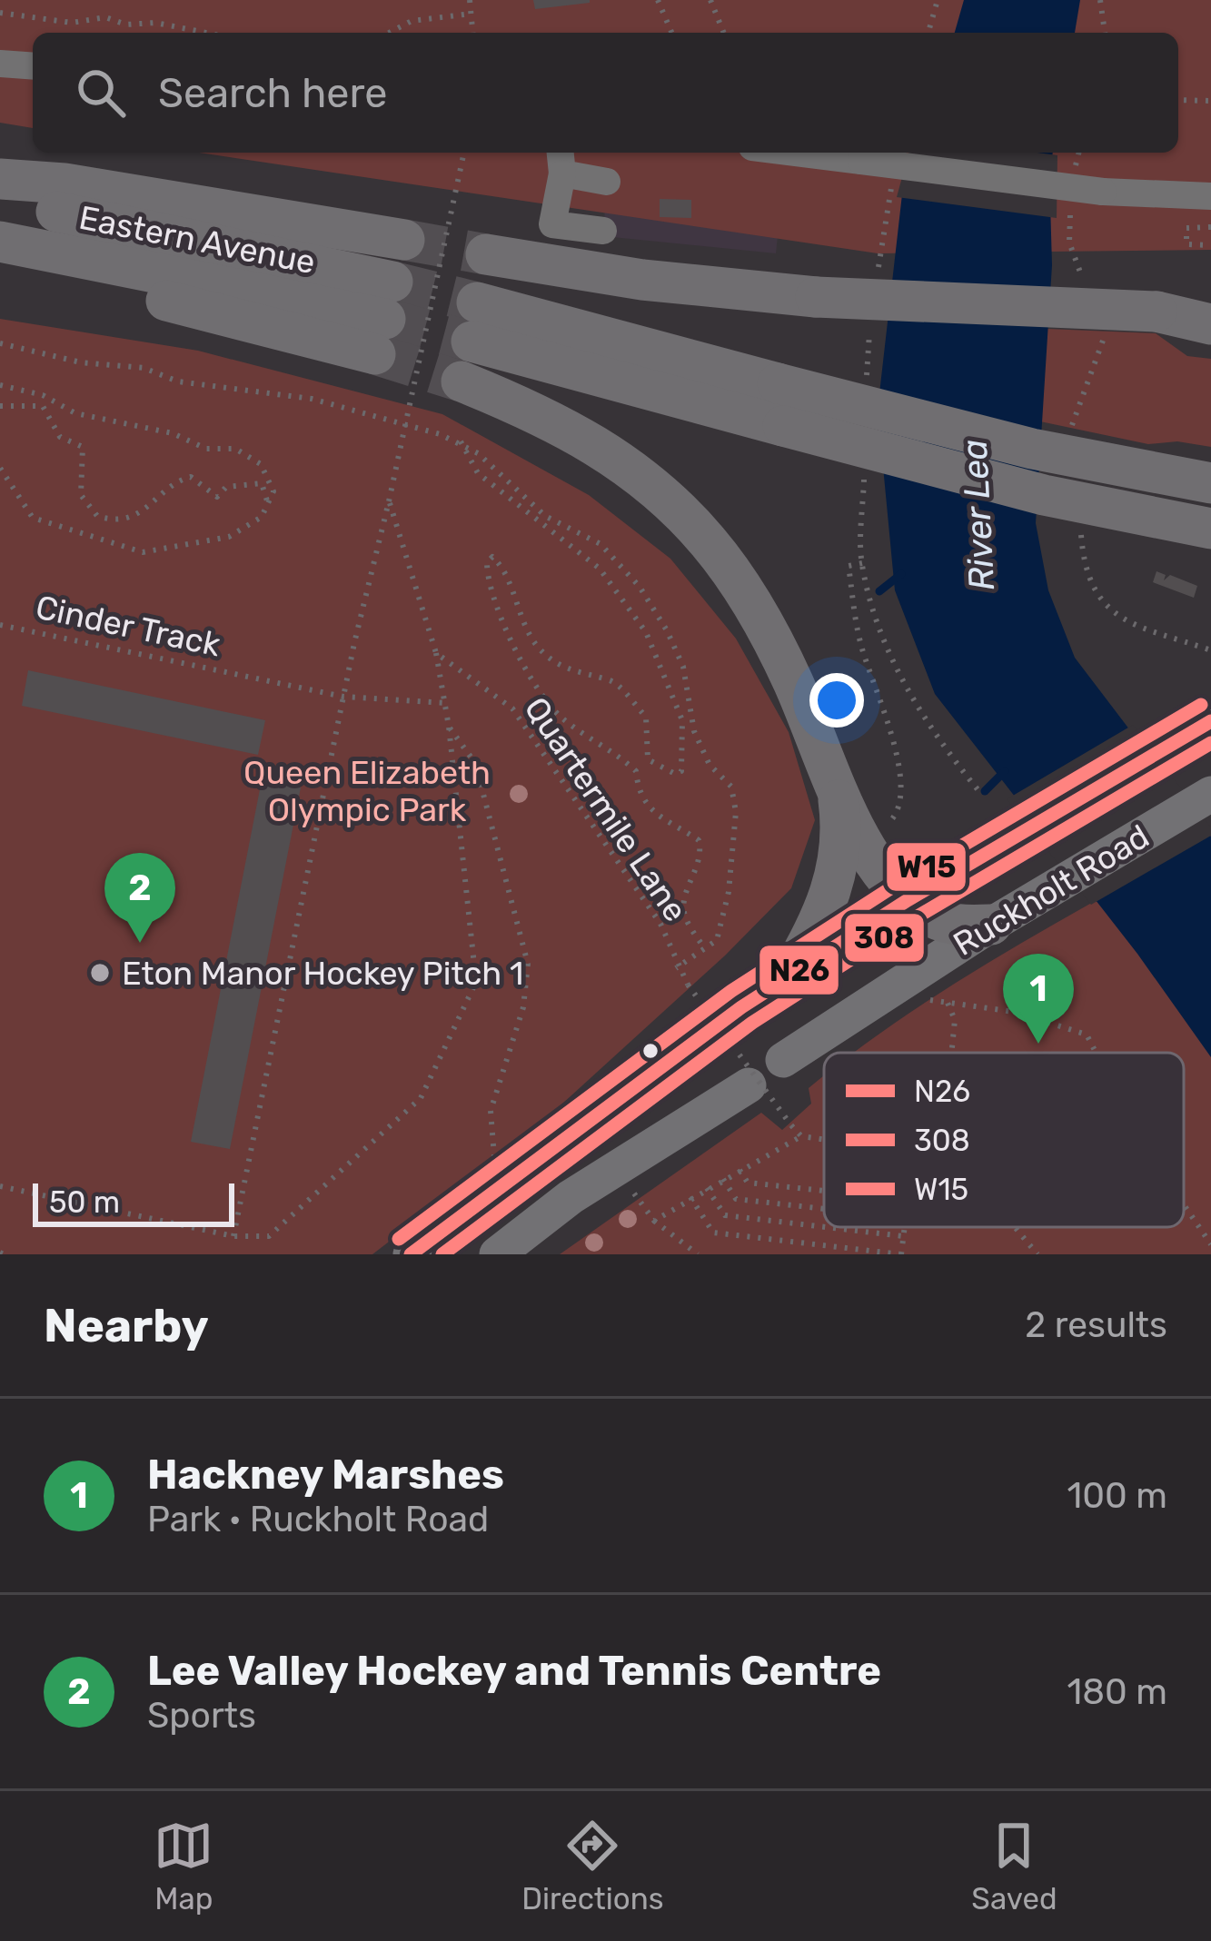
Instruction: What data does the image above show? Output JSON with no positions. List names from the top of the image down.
{
  "streets": {
    "highway": ["Eastern Avenue"],
    "main road": ["Ruckholt Road"],
    "path": ["Cinder Track", "Quartermile Lane"]
  },
  "water": ["River Lea"],
  "parks": ["Queen Elizabeth Olympic Park"],
  "places": ["Eton Manor Hockey Pitch 1"],
  "lines": ["transit line W15", "transit line N26", "transit line 308"],
  "legend": ["N26", "308", "W15"],
  "scale_bar": "50 m",
  "page": {
    "search": "Search here",
    "pins": ["2", "1"],
    "scale": "50 m",
    "heading": ["Nearby", "2 results"],
    "list": [
      {
        "mark": "1",
        "name": "Hackney Marshes",
        "note": "Park · Ruckholt Road",
        "value": "100 m"
      },
      {
        "mark": "2",
        "name": "Lee Valley Hockey and Tennis Centre",
        "note": "Sports",
        "value": "180 m"
      }
    ],
    "nav": ["Map", "Directions", "Saved"]
  }
}
